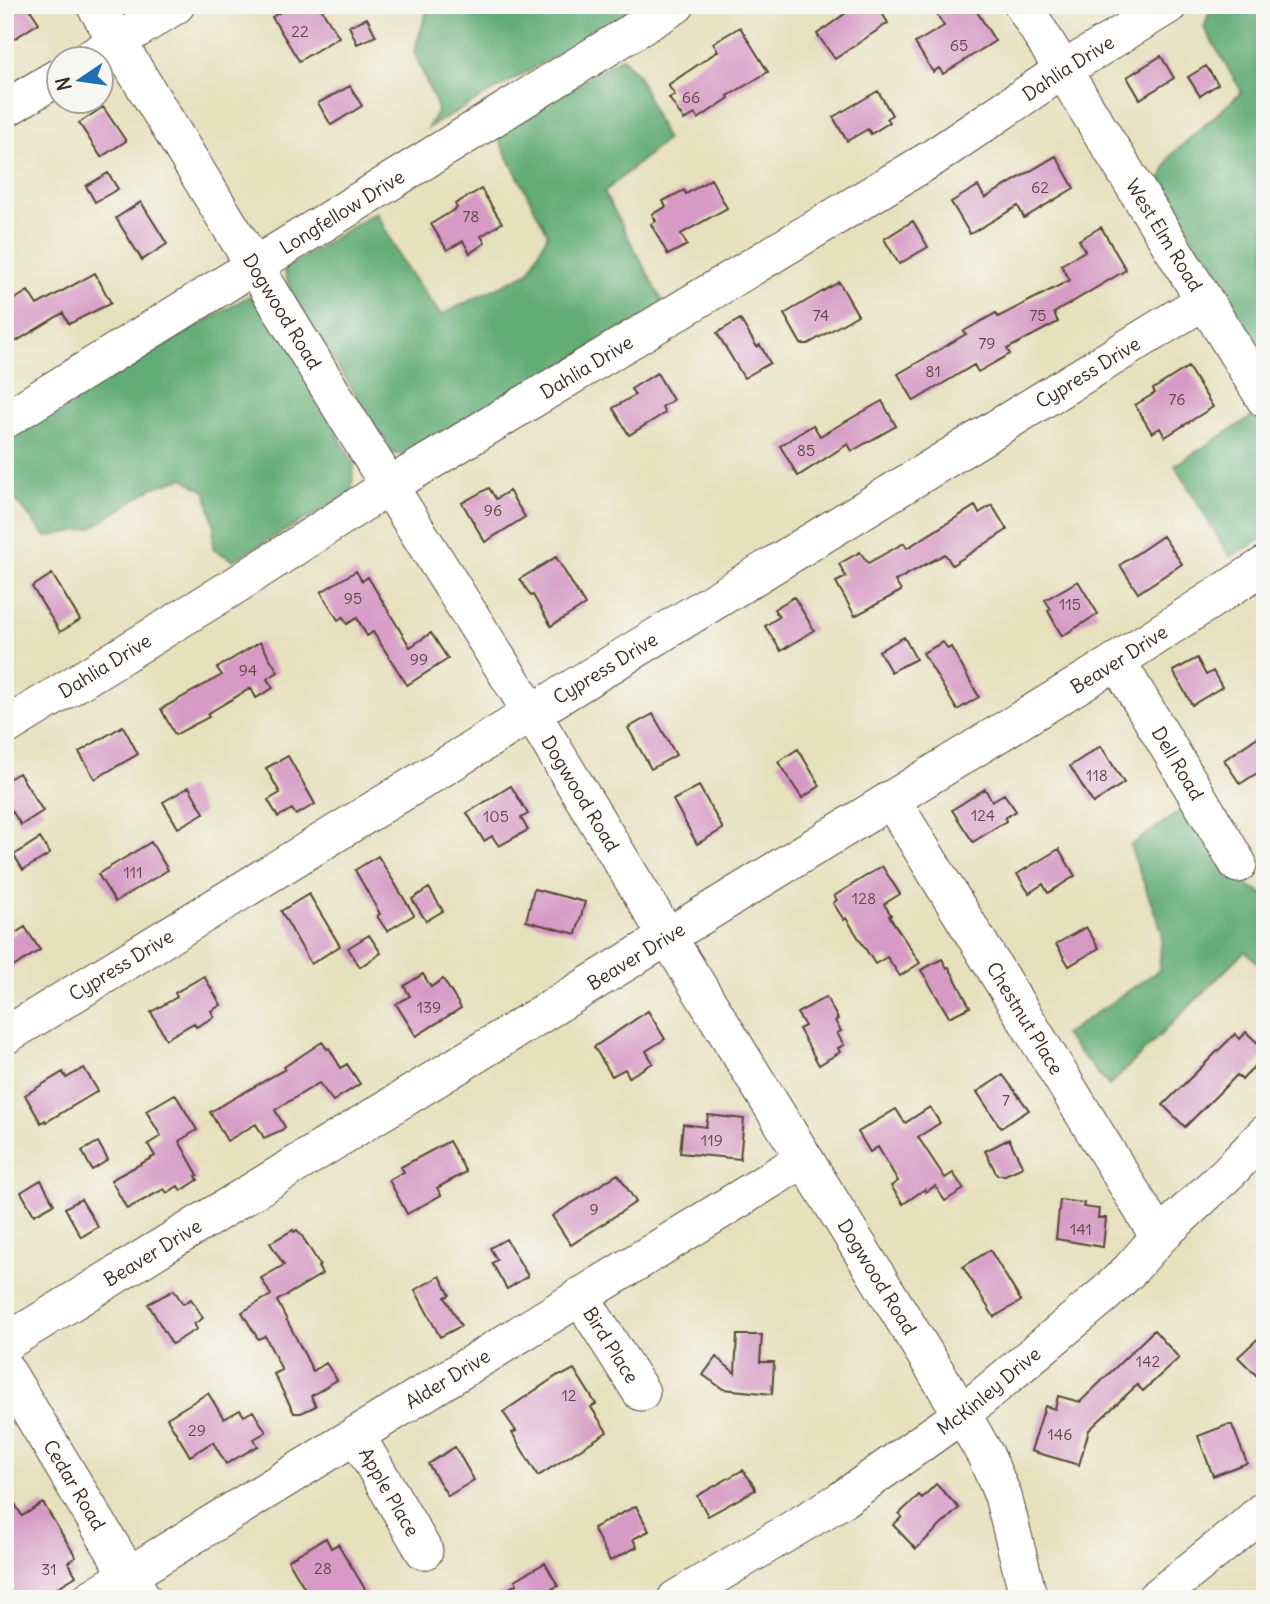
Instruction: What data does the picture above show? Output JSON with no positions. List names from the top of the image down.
{
  "streets": {
    "street": [
      "Dahlia Drive",
      "Longfellow Drive",
      "West Elm Road",
      "Dogwood Road",
      "Cypress Drive",
      "Beaver Drive",
      "Dell Road",
      "Chestnut Place",
      "Bird Place",
      "Alder Drive",
      "McKinley Drive",
      "Cedar Road",
      "Apple Place"
    ]
  },
  "crossings": [
    ["Dahlia Drive", "West Elm Road"],
    ["Dahlia Drive", "Dogwood Road"],
    ["Longfellow Drive", "Dogwood Road"],
    ["West Elm Road", "Cypress Drive"],
    ["Dogwood Road", "Cypress Drive"],
    ["Dogwood Road", "Beaver Drive"],
    ["Dogwood Road", "Alder Drive"],
    ["Dogwood Road", "McKinley Drive"],
    ["Beaver Drive", "Dell Road"],
    ["Beaver Drive", "Chestnut Place"],
    ["Chestnut Place", "McKinley Drive"],
    ["Bird Place", "Alder Drive"],
    ["Alder Drive", "Cedar Road"],
    ["Alder Drive", "Apple Place"]
  ],
  "house_numbers": [
    "22",
    "65",
    "66",
    "62",
    "78",
    "74",
    "75",
    "79",
    "81",
    "76",
    "85",
    "96",
    "95",
    "115",
    "99",
    "94",
    "118",
    "124",
    "105",
    "111",
    "128",
    "139",
    "7",
    "119",
    "9",
    "141",
    "142",
    "12",
    "29",
    "146",
    "28",
    "31"
  ],
  "north": "left"
}
